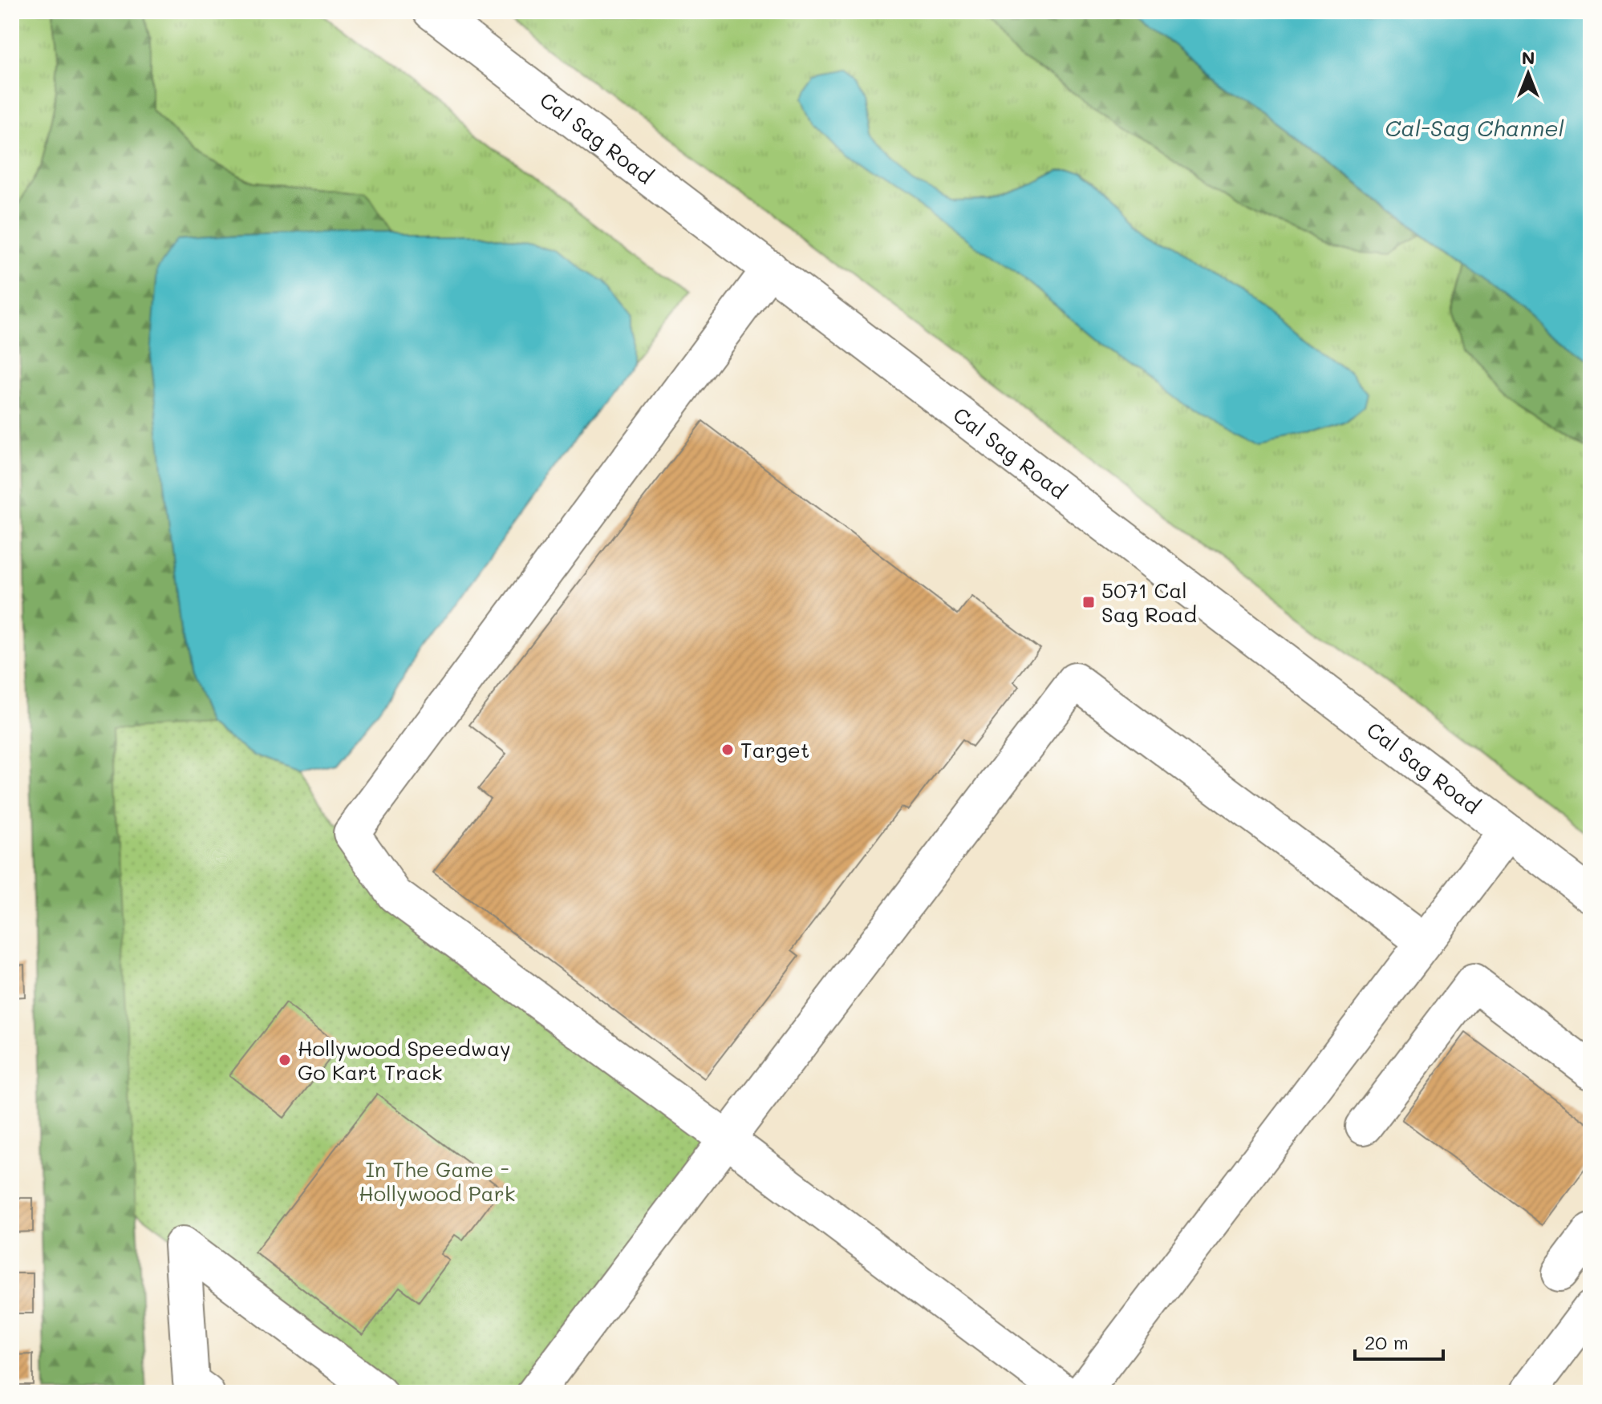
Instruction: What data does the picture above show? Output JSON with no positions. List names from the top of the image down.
{
  "streets": {
    "street": ["Cal Sag Road"]
  },
  "water": ["Cal-Sag Channel"],
  "parks": ["In The Game - Hollywood Park"],
  "places": {
    "transit": ["5071 Cal Sag Road"],
    "other": ["Target", "Hollywood Speedway Go Kart Track"]
  },
  "scale_bar": "20 m",
  "north": "top"
}
